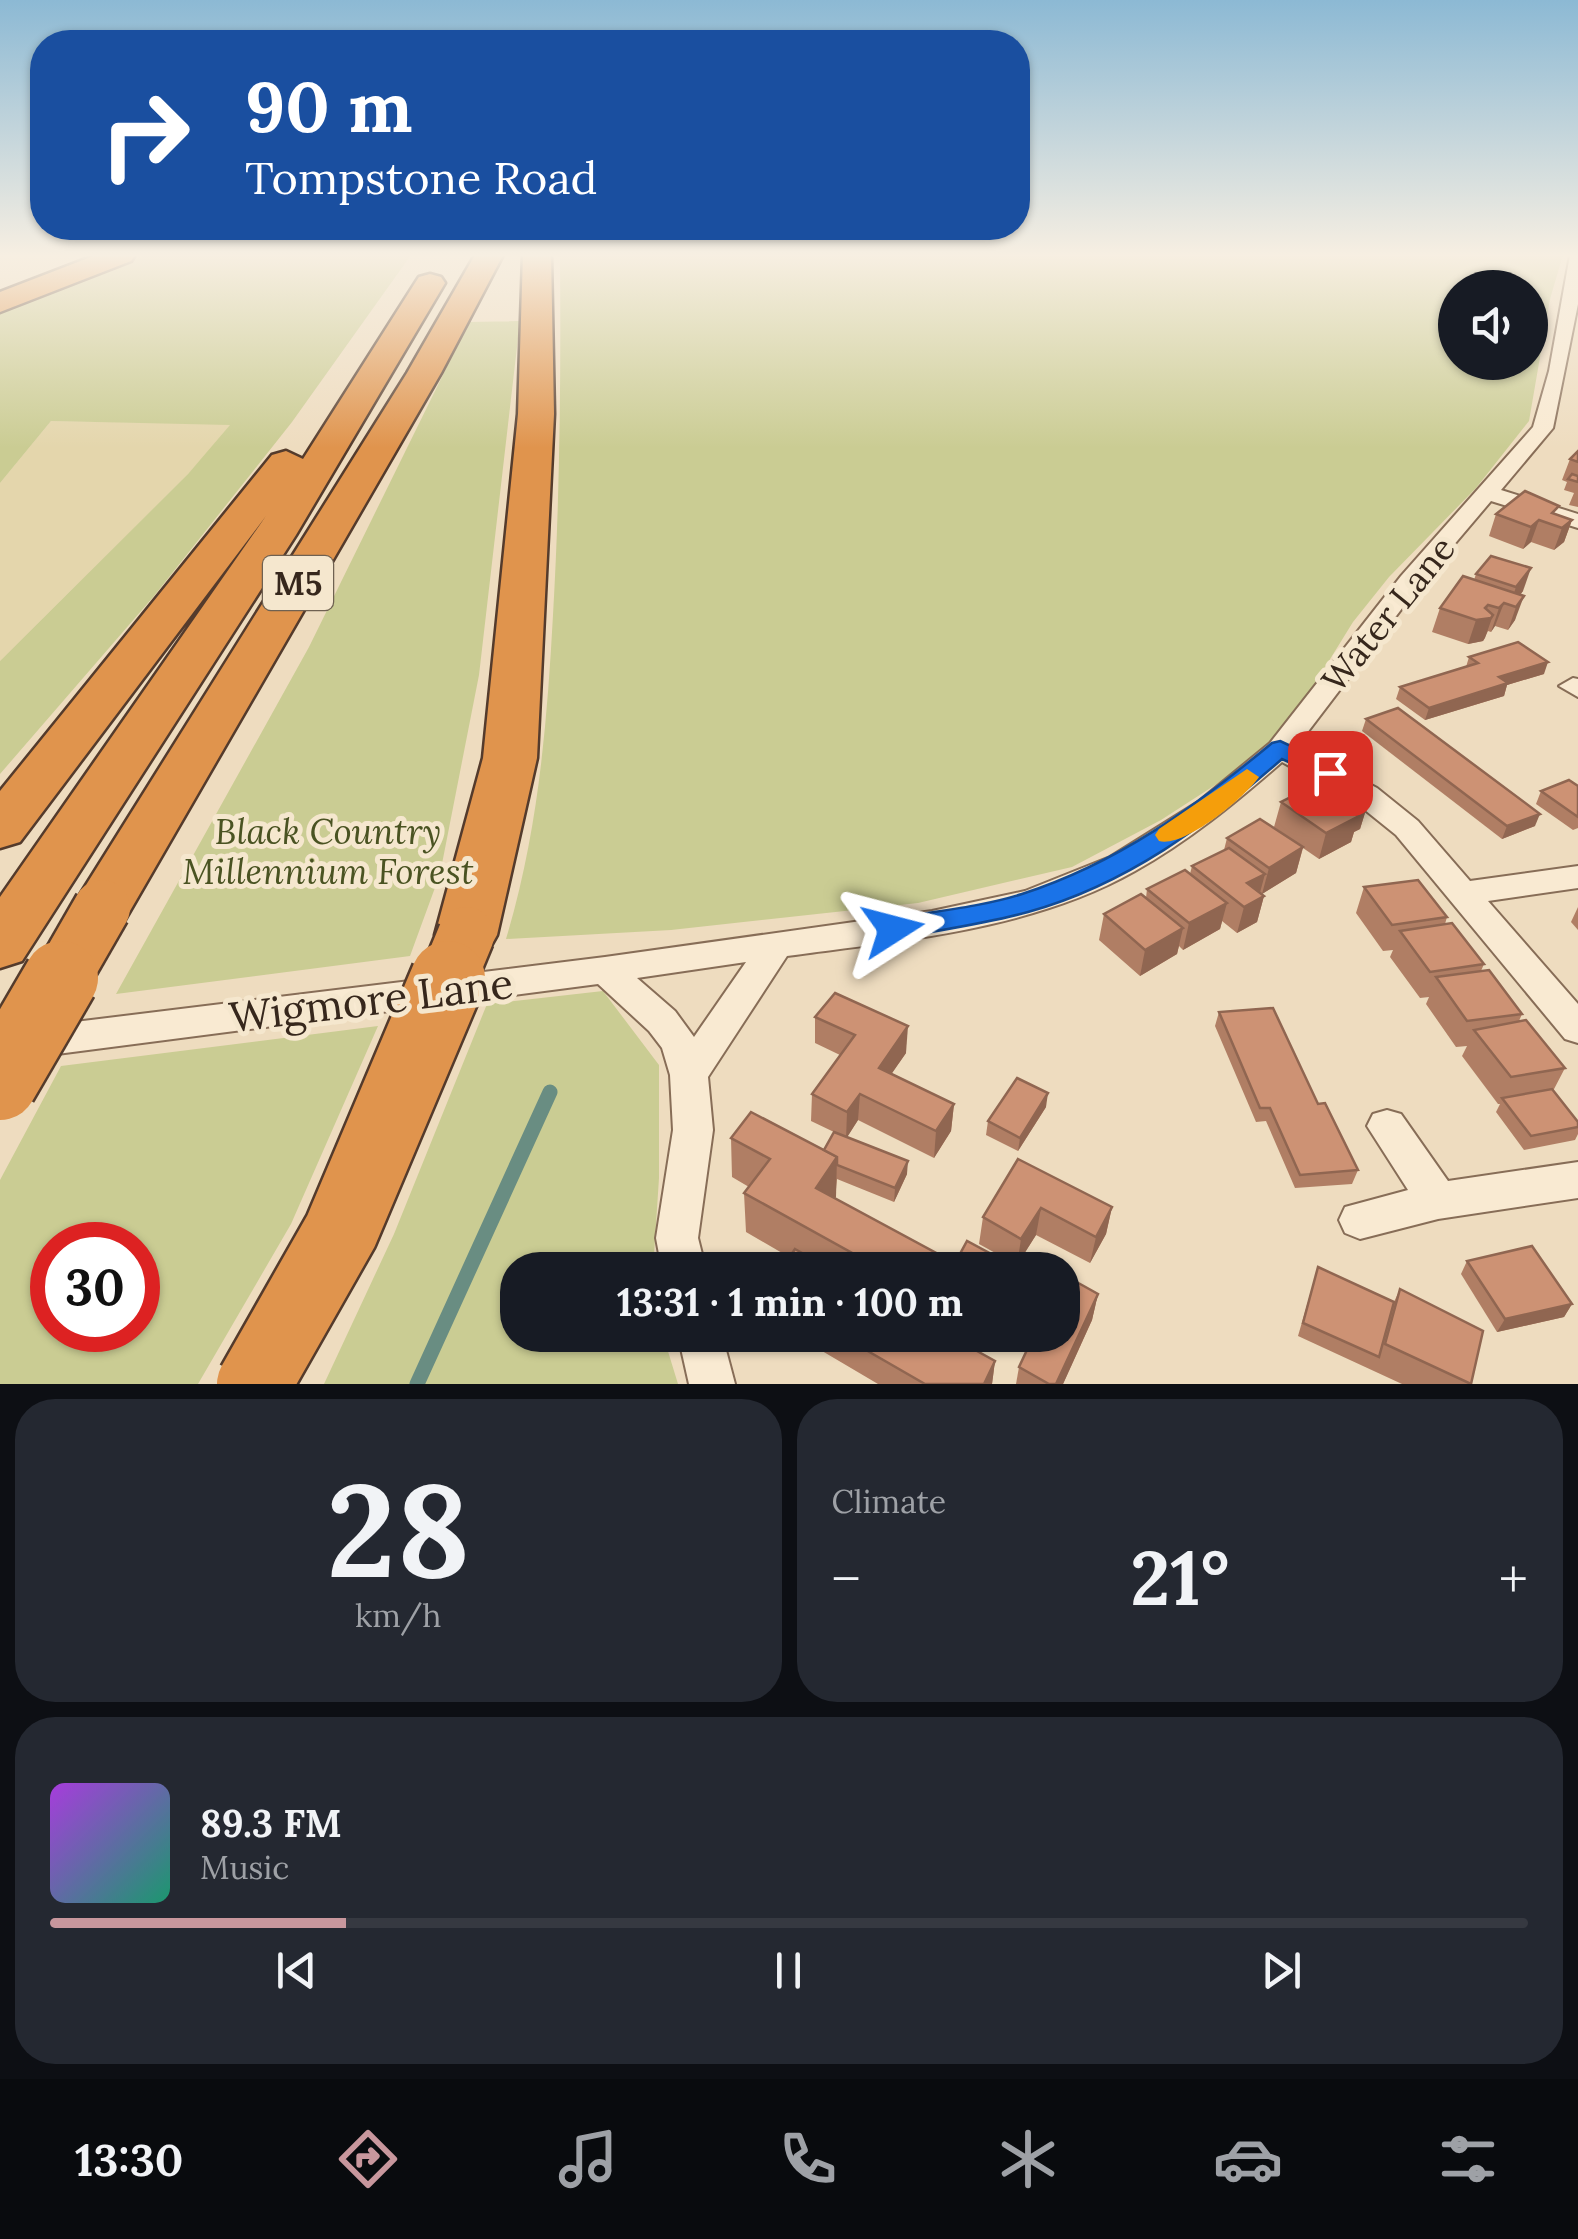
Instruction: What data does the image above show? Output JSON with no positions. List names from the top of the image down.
{
  "streets": {
    "highway": ["M5"],
    "street": ["Water Lane", "Wigmore Lane"]
  },
  "crossings": [
    ["Water Lane", "Wigmore Lane"]
  ],
  "parks": ["Black Country Millennium Forest"],
  "page": {
    "turn": ["90 m", "Tompstone Road"],
    "limit": "30",
    "trip": "13:31 · 1 min · 100 m",
    "tile": [
      ["28", "km/h"],
      "Climate"
    ],
    "heat": ["−", "21°", "+"],
    "song": ["89.3 FM", "Music"],
    "tabs": "13:30"
  }
}
